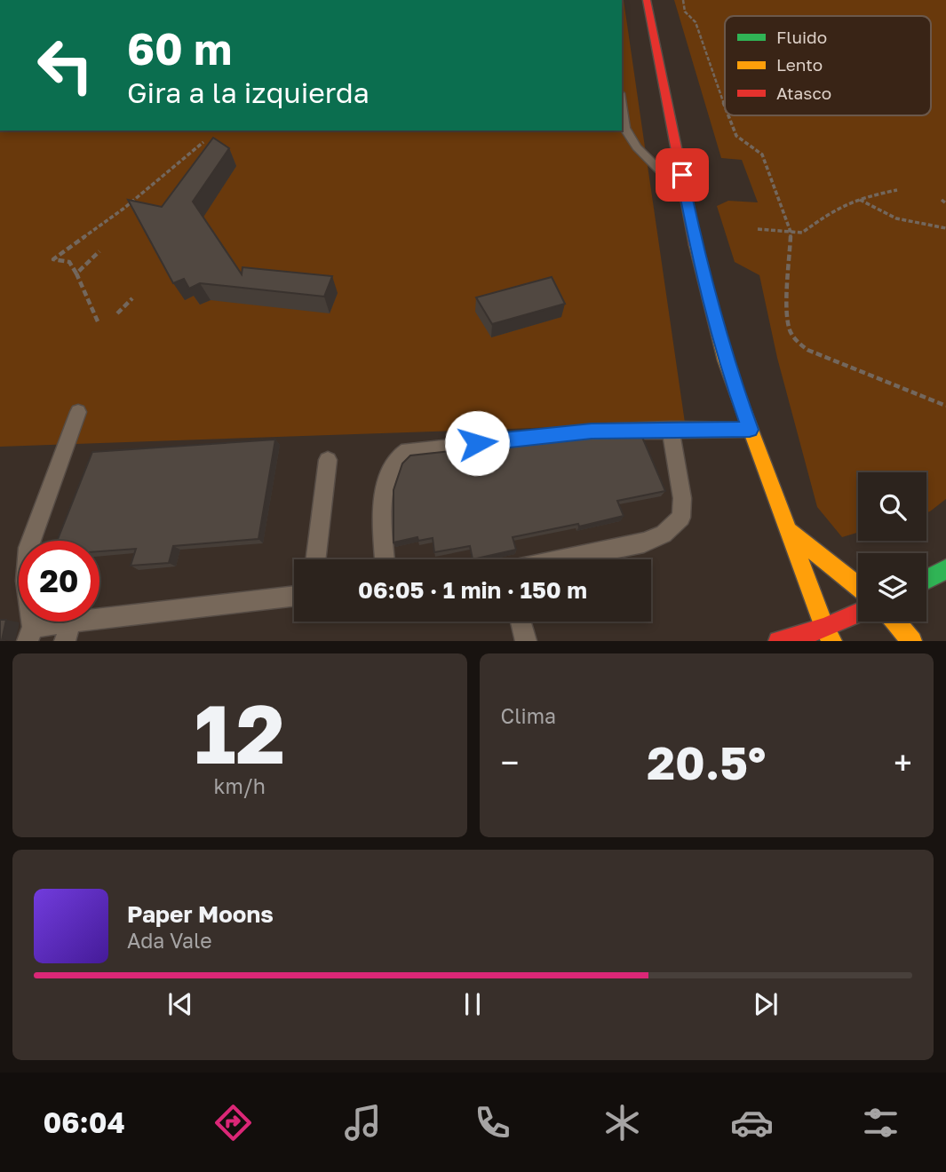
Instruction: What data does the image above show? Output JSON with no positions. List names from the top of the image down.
{
  "legend": ["Fluido", "Lento", "Atasco"],
  "page": {
    "turn": ["60 m", "Gira a la izquierda"],
    "limit": "20",
    "trip": "06:05 · 1 min · 150 m",
    "tile": [
      ["12", "km/h"],
      "Clima"
    ],
    "heat": ["−", "20.5°", "+"],
    "song": ["Paper Moons", "Ada Vale"],
    "tabs": "06:04"
  }
}
